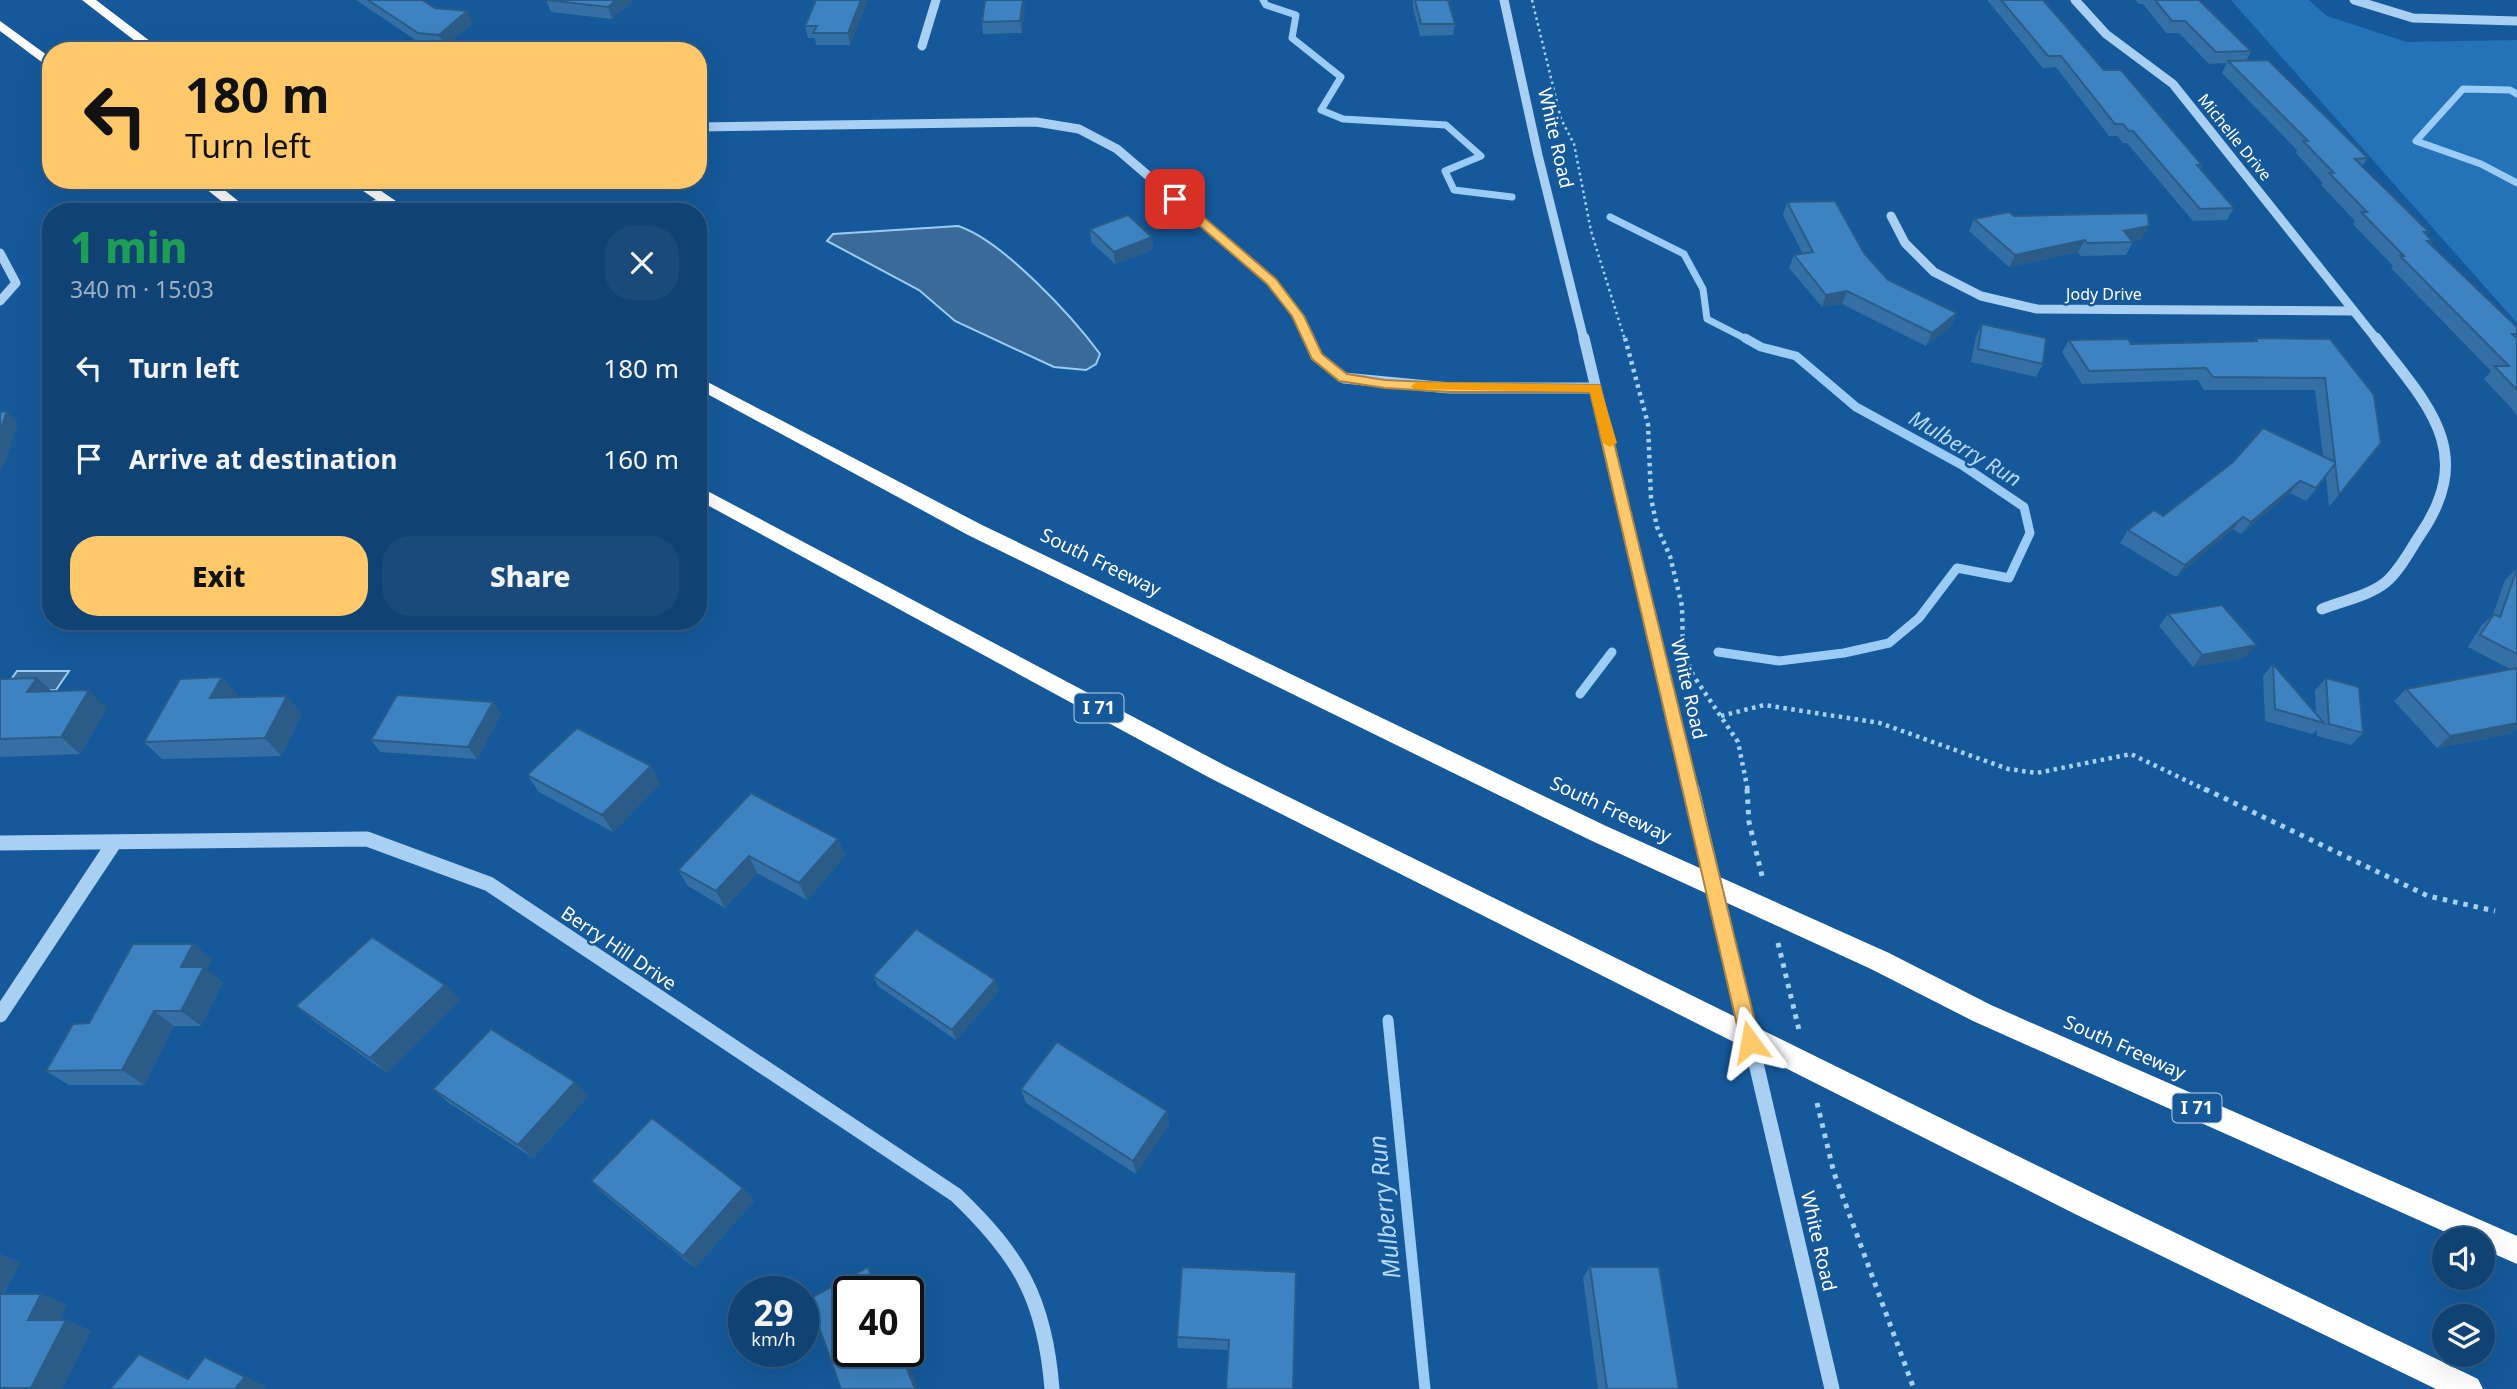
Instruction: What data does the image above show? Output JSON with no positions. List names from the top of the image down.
{
  "streets": {
    "highway": ["South Freeway", "I 71"],
    "street": [
      "Michelle Drive",
      "White Road",
      "Jody Drive",
      "Berry Hill Drive"
    ]
  },
  "crossings": [
    ["Michelle Drive", "Jody Drive"]
  ],
  "water": ["Mulberry Run"],
  "page": {
    "turn": ["180 m", "Turn left"],
    "heading": ["1 min", "340 m · 15:03"],
    "list": [
      {
        "name": "Turn left",
        "value": "180 m"
      },
      {
        "name": "Arrive at destination",
        "value": "160 m"
      }
    ],
    "buttons": ["Exit", "Share"],
    "speed": "29 km/h",
    "limit": "40"
  }
}
